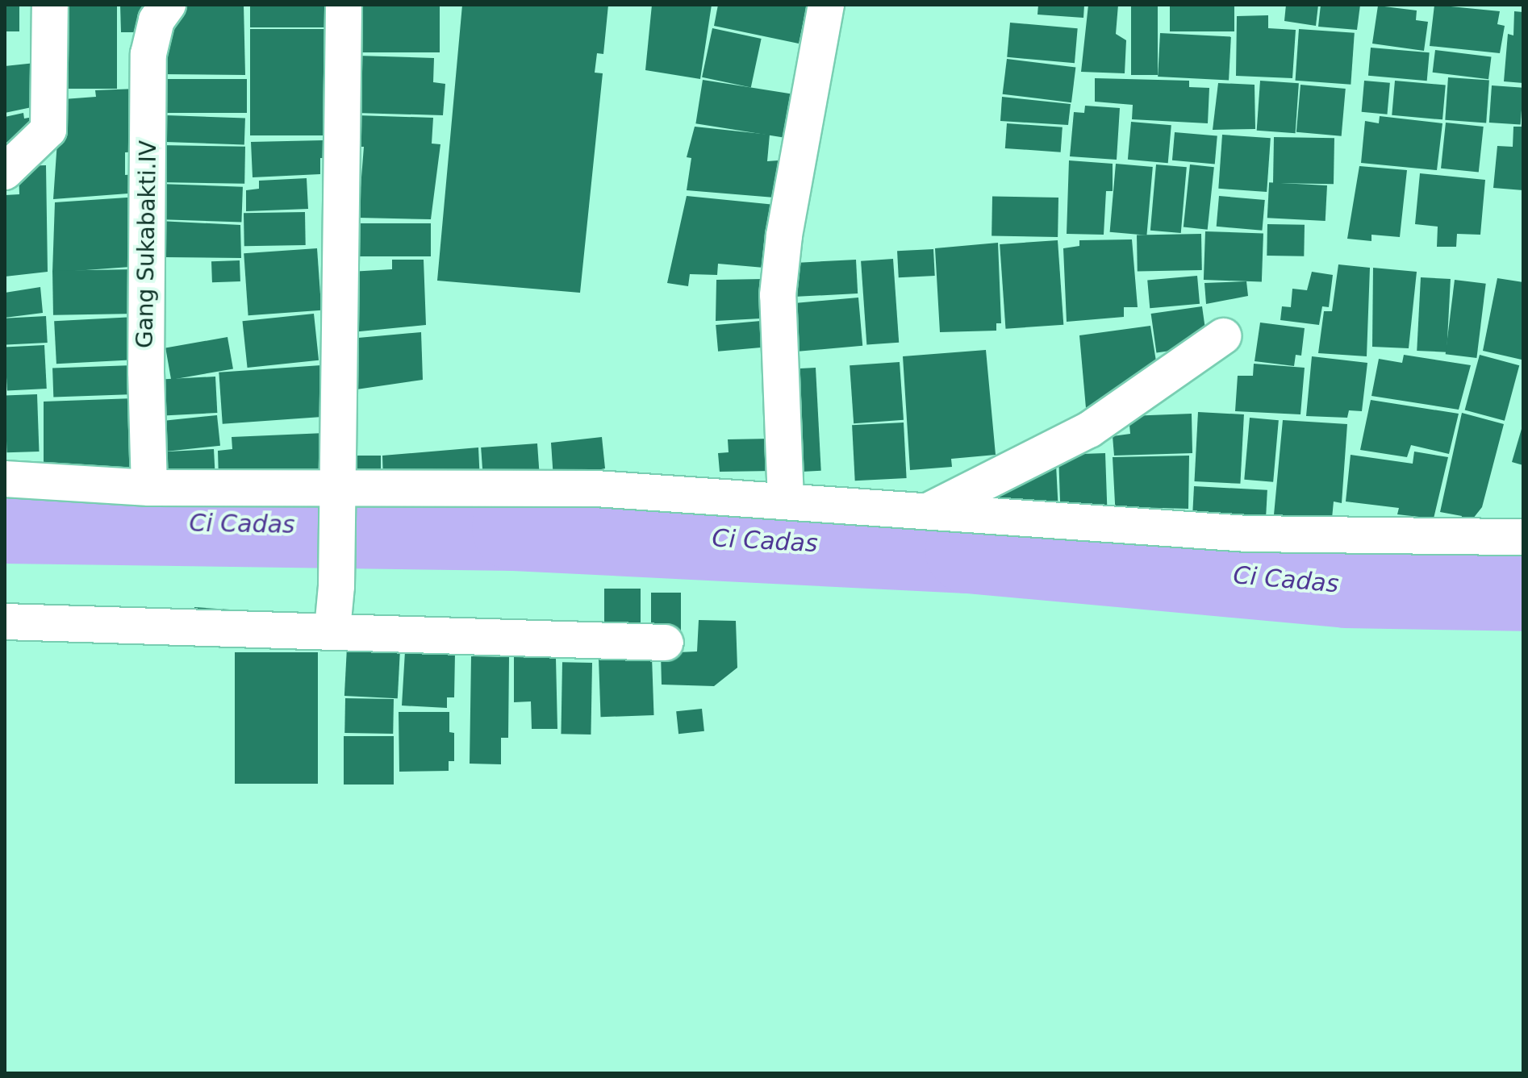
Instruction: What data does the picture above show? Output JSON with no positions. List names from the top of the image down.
{
  "streets": {
    "street": ["Gang Sukabakti.IV"]
  },
  "water": ["Ci Cadas"]
}
